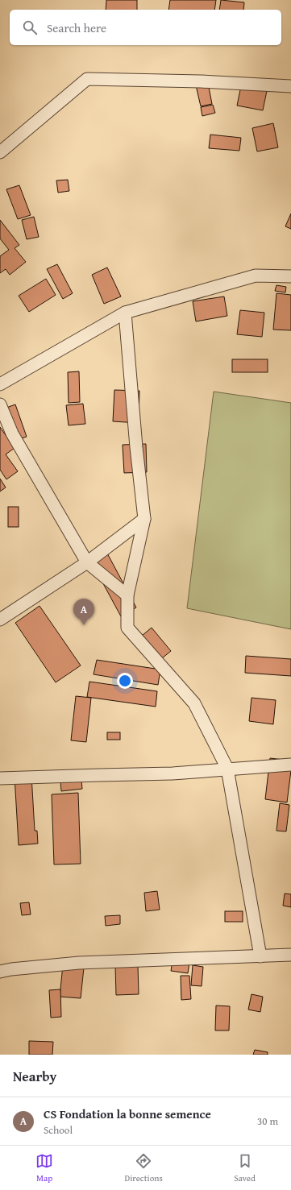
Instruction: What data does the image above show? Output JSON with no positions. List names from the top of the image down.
{
  "page": {
    "search": "Search here",
    "pins": "A",
    "heading": "Nearby",
    "list": [
      {
        "mark": "A",
        "name": "CS Fondation la bonne semence",
        "note": "School",
        "value": "30 m"
      }
    ],
    "nav": ["Map", "Directions", "Saved"]
  }
}
